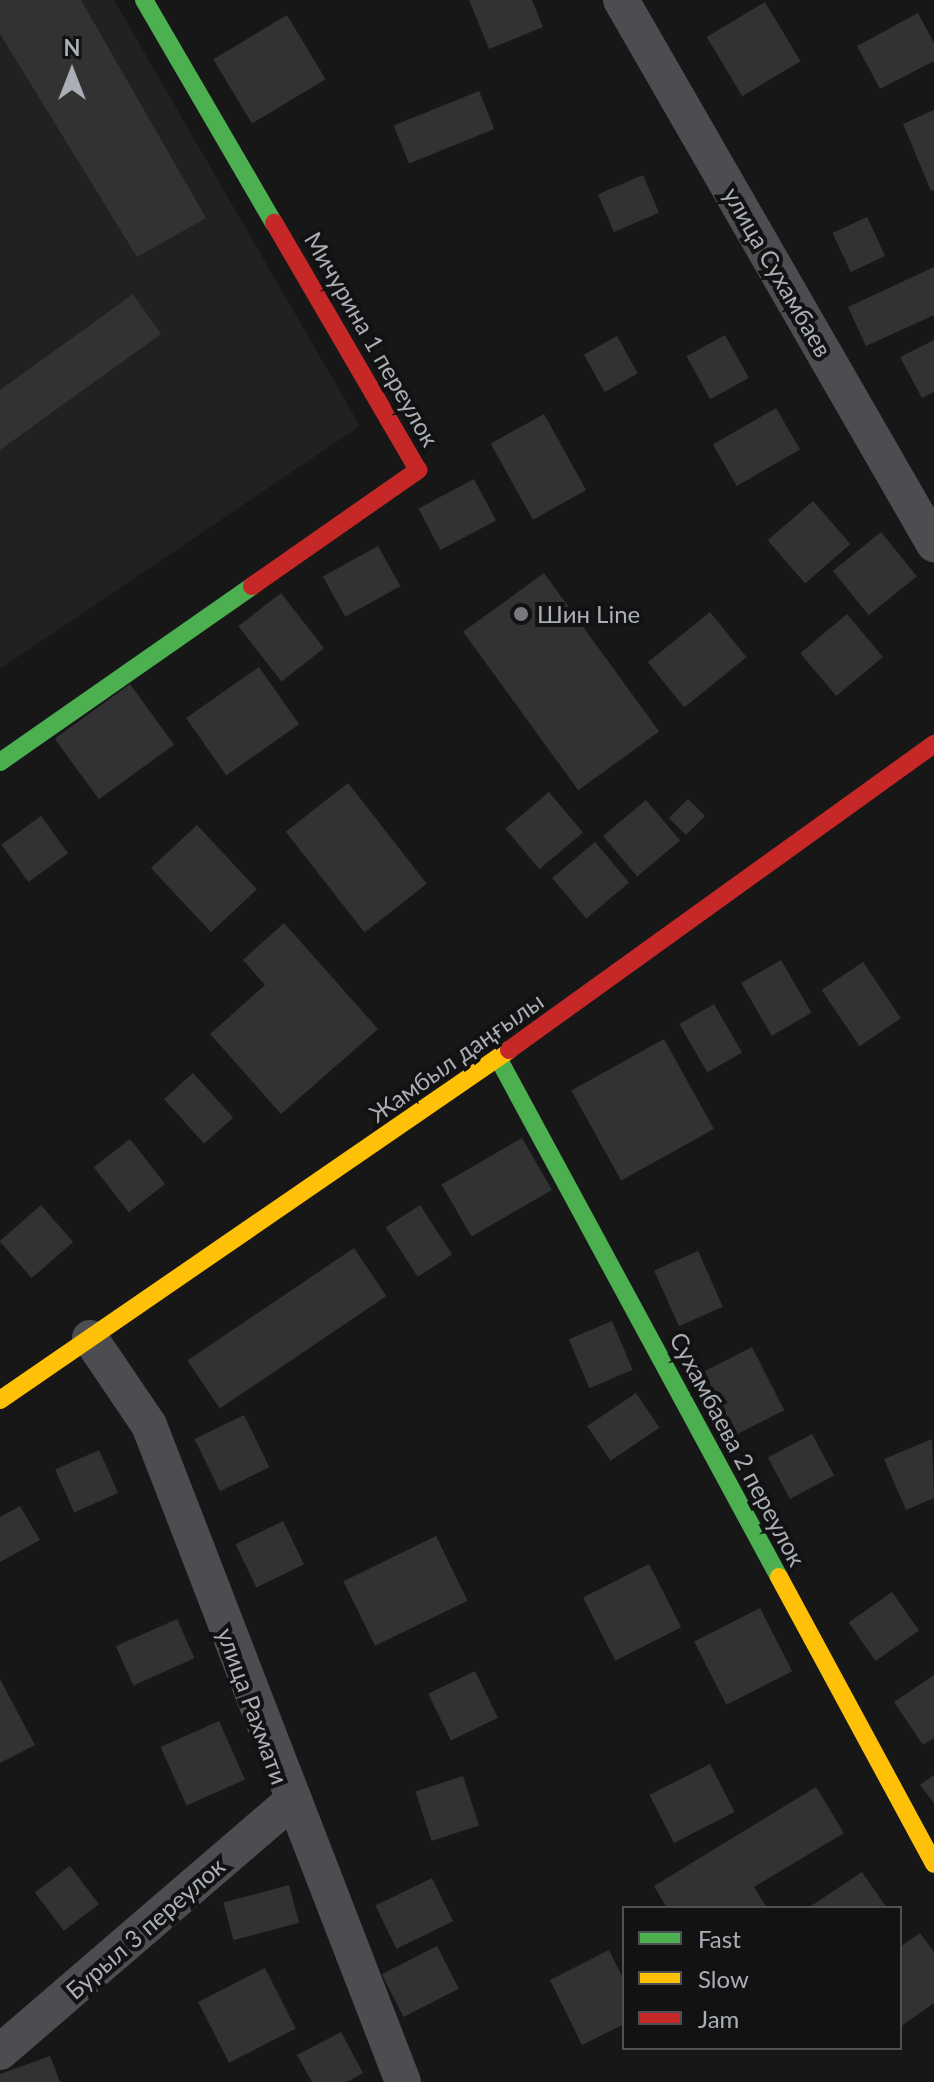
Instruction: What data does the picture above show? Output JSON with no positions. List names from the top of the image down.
{
  "streets": {
    "street": [
      "улица Сухамбаев",
      "Мичурина 1 переулок",
      "Жамбыл даңғылы",
      "Сухамбаева 2 переулок",
      "улица Рахмати",
      "Бурыл 3 переулок"
    ]
  },
  "crossings": [
    ["Жамбыл даңғылы", "Сухамбаева 2 переулок"],
    ["Жамбыл даңғылы", "улица Рахмати"],
    ["улица Рахмати", "Бурыл 3 переулок"]
  ],
  "places": ["Шин Line"],
  "legend": ["Fast", "Slow", "Jam"],
  "north": "top"
}
